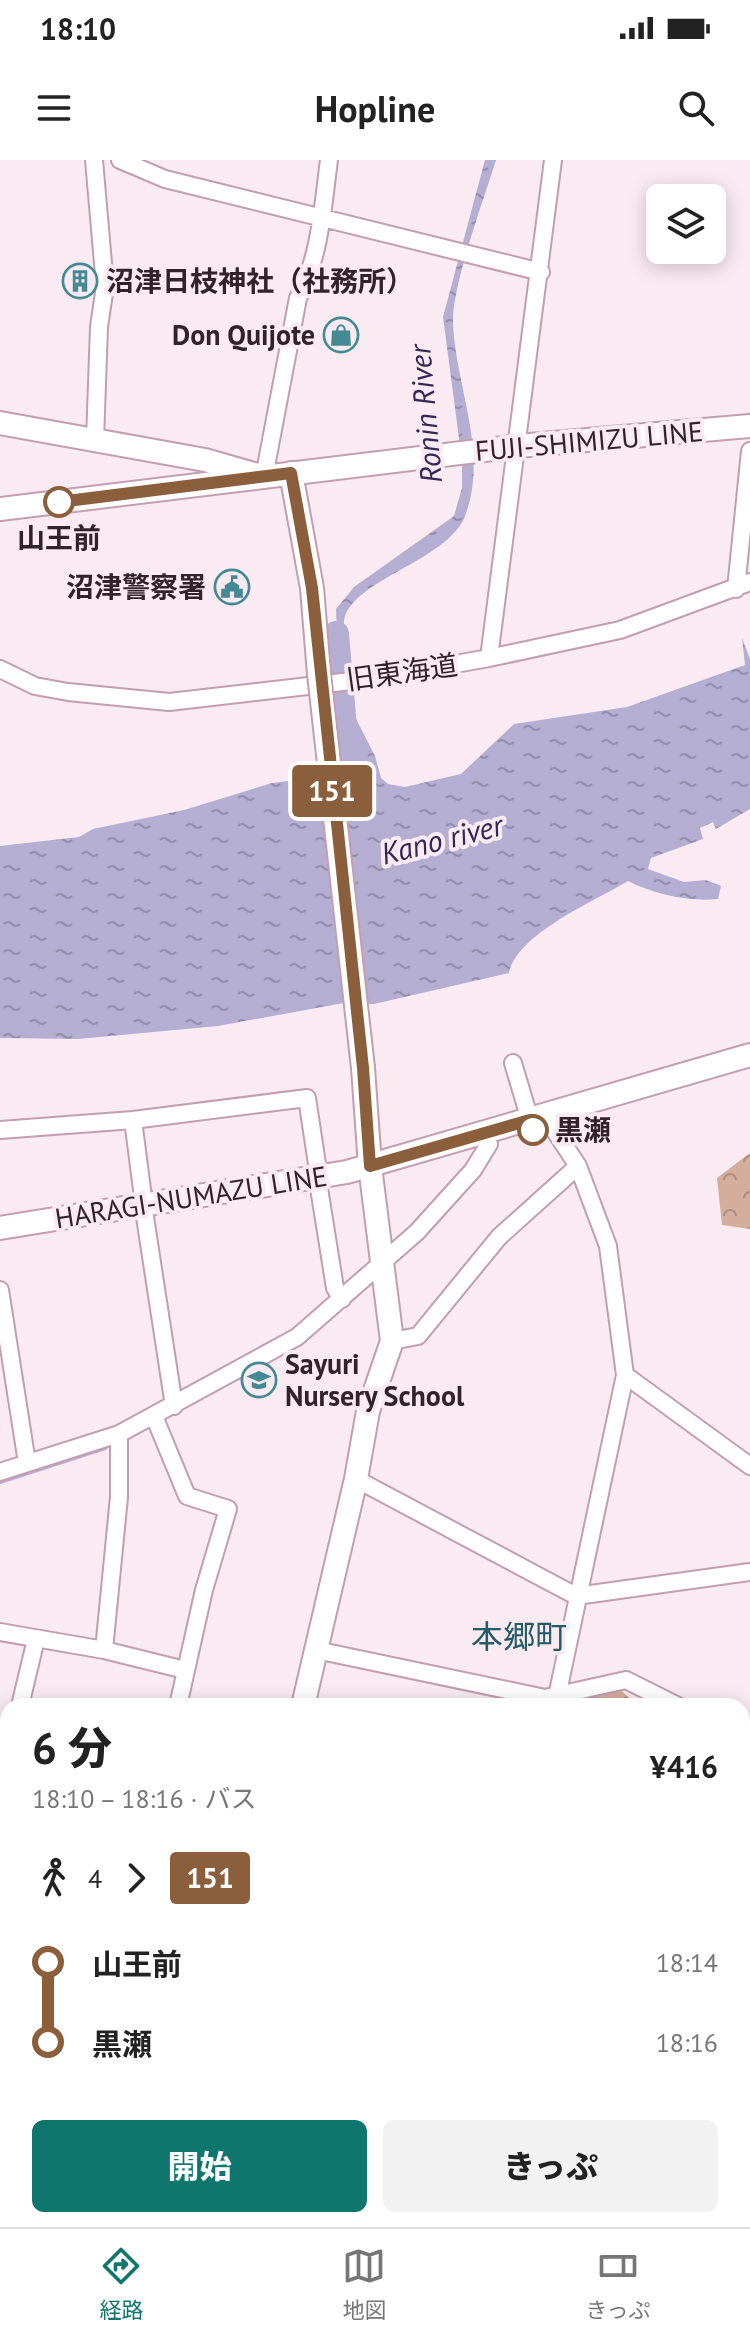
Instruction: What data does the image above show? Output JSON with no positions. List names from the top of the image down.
{
  "streets": {
    "main road": ["FUJI-SHIMIZU LINE", "HARAGI-NUMAZU LINE"],
    "street": ["旧東海道"]
  },
  "districts": ["本郷町"],
  "water": ["Ronin River", "Kano river"],
  "places": {
    "building": ["沼津日枝神社（社務所）"],
    "shop": ["Don Quijote"],
    "other": ["山王前", "黒瀬"],
    "public building": ["沼津警察署"],
    "school or university": ["Sayuri Nursery School"]
  },
  "lines": ["bus line 151"],
  "page": {
    "status": "18:10",
    "header": "Hopline",
    "on_map": "151",
    "heading": ["6 分", "18:10 – 18:16 · バス", "¥416"],
    "legs": ["4", "151"],
    "list": [
      {
        "name": "山王前",
        "value": "18:14"
      },
      {
        "name": "黒瀬",
        "value": "18:16"
      }
    ],
    "buttons": ["開始", "きっぷ"],
    "tabs": ["経路", "地図", "きっぷ"]
  }
}
